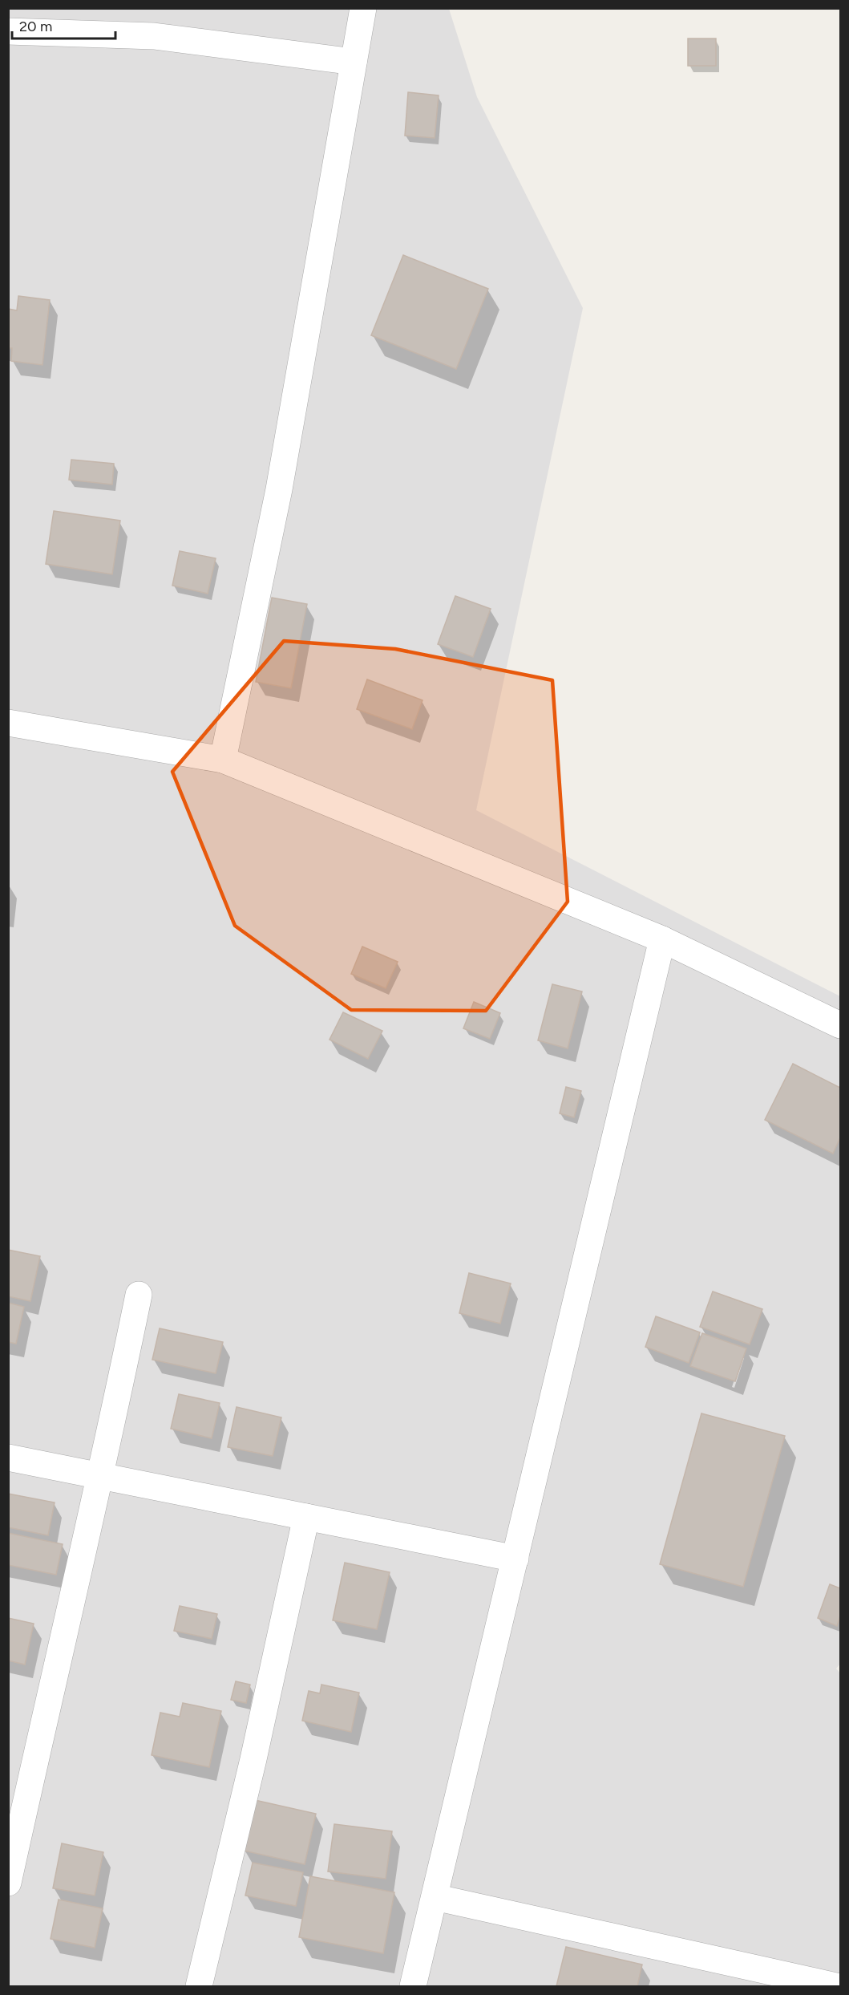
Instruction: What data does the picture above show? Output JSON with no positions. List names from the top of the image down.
{
  "scale_bar": "20 m"
}
